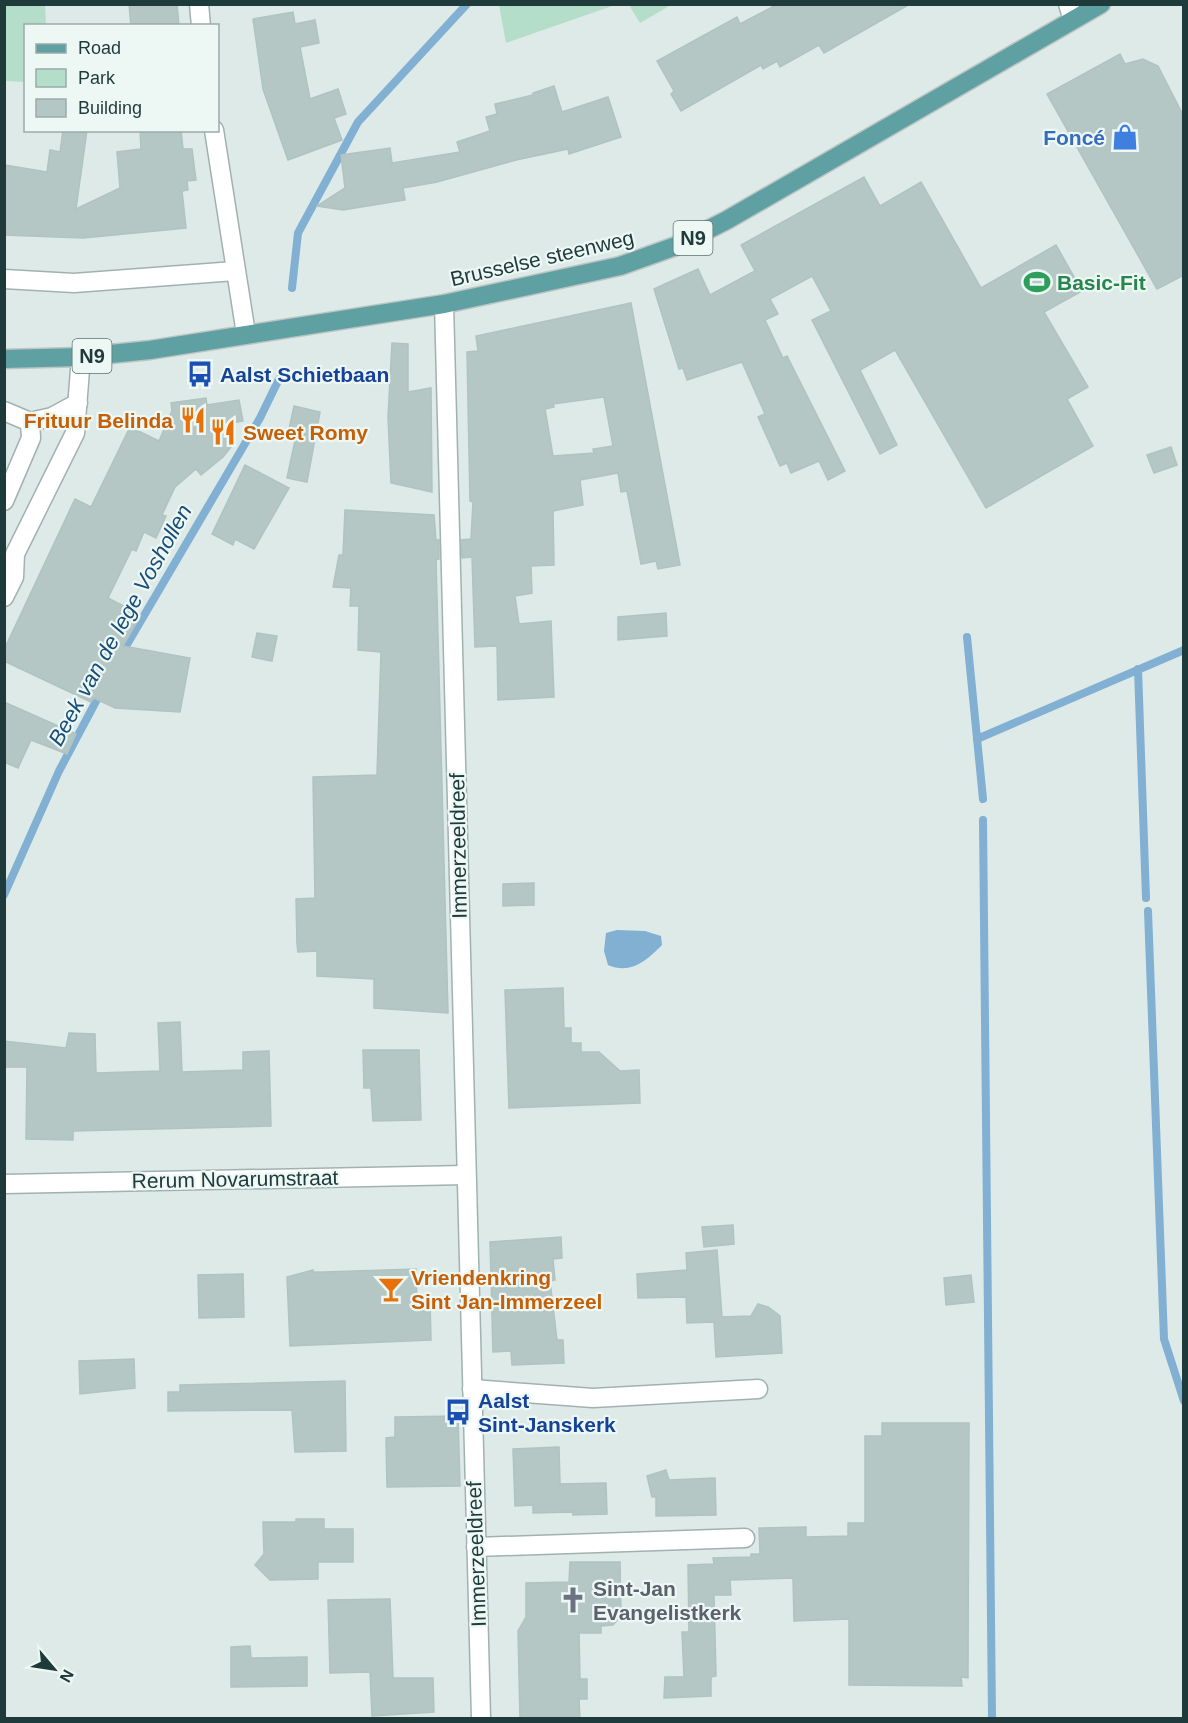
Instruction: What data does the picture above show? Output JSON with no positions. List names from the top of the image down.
{
  "streets": {
    "main road": ["N9", "Brusselse steenweg"],
    "street": ["Immerzeeldreef", "Rerum Novarumstraat"]
  },
  "crossings": [
    ["Brusselse steenweg", "Immerzeeldreef"],
    ["Immerzeeldreef", "Rerum Novarumstraat"]
  ],
  "water": ["Beek van de lege Voshollen"],
  "places": {
    "shop": ["Foncé"],
    "sports": ["Basic-Fit"],
    "bus stop": ["Aalst Schietbaan", "Aalst Sint-Janskerk"],
    "restaurant": ["Frituur Belinda", "Sweet Romy"],
    "bar": ["Vriendenkring Sint Jan-Immerzeel"],
    "church": ["Sint-Jan Evangelistkerk"]
  },
  "legend": ["Road", "Park", "Building"],
  "north": "bottom right"
}
